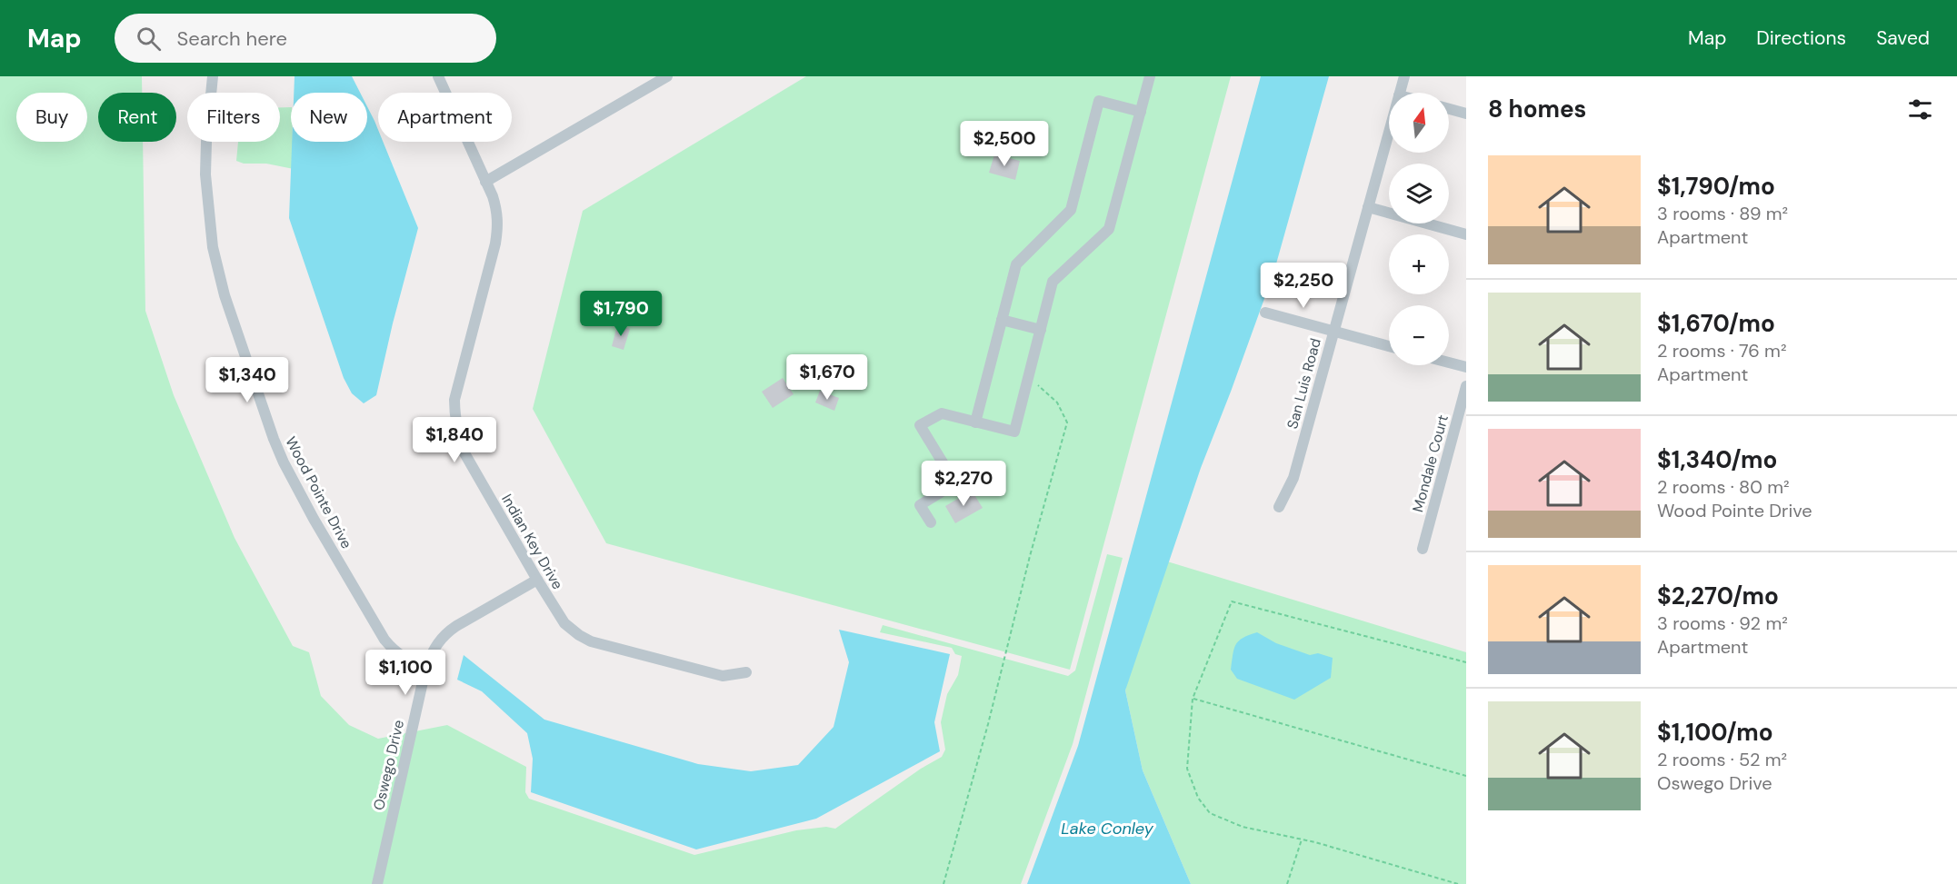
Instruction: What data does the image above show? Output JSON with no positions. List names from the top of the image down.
{
  "streets": {
    "street": [
      "San Luis Road",
      "Mondale Court",
      "Wood Pointe Drive",
      "Indian Key Drive",
      "Oswego Drive"
    ]
  },
  "crossings": [
    ["Wood Pointe Drive", "Oswego Drive"],
    ["Indian Key Drive", "Oswego Drive"]
  ],
  "water": ["Lake Conley"],
  "north": "top",
  "page": {
    "header": "Map",
    "search": "Search here",
    "nav": ["Map", "Directions", "Saved"],
    "heading": "8 homes",
    "map_buttons": ["+", "−"],
    "chip": [
      "Buy",
      "Rent",
      "Filters",
      "New",
      "Apartment"
    ],
    "price": [
      "$2,500",
      "$2,250",
      "$1,790",
      "$1,670",
      "$1,340",
      "$1,840",
      "$2,270",
      "$1,100"
    ],
    "list": [
      {
        "name": "$1,790/mo",
        "note": "3 rooms · 89 m² · Apartment"
      },
      {
        "name": "$1,670/mo",
        "note": "2 rooms · 76 m² · Apartment"
      },
      {
        "name": "$1,340/mo",
        "note": "2 rooms · 80 m² · Wood Pointe Drive"
      },
      {
        "name": "$2,270/mo",
        "note": "3 rooms · 92 m² · Apartment"
      },
      {
        "name": "$1,100/mo",
        "note": "2 rooms · 52 m² · Oswego Drive"
      }
    ]
  }
}
